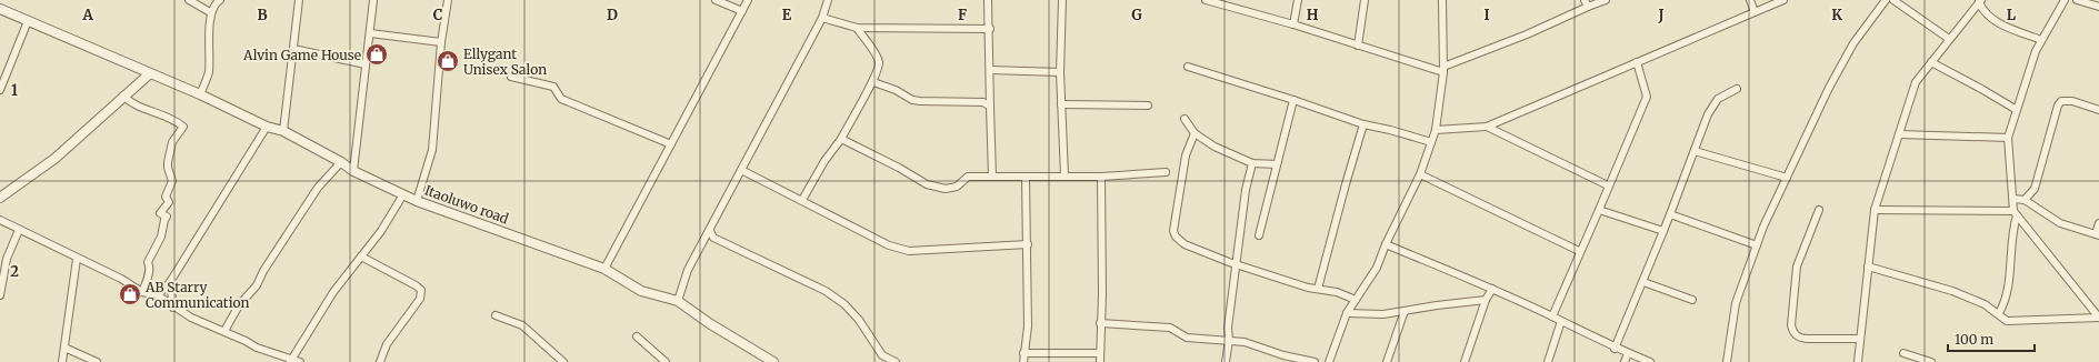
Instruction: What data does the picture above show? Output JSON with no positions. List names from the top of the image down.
{
  "streets": {
    "street": ["Itaoluwo road"]
  },
  "places": {
    "shop": ["Alvin Game House", "Ellygant Unisex Salon", "AB Starry Communication"]
  },
  "scale_bar": "100 m",
  "grid": {
    "columns": [
      "A",
      "B",
      "C",
      "D",
      "E",
      "F",
      "G",
      "H",
      "I",
      "J",
      "K",
      "L"
    ],
    "rows": ["1", "2"]
  }
}
